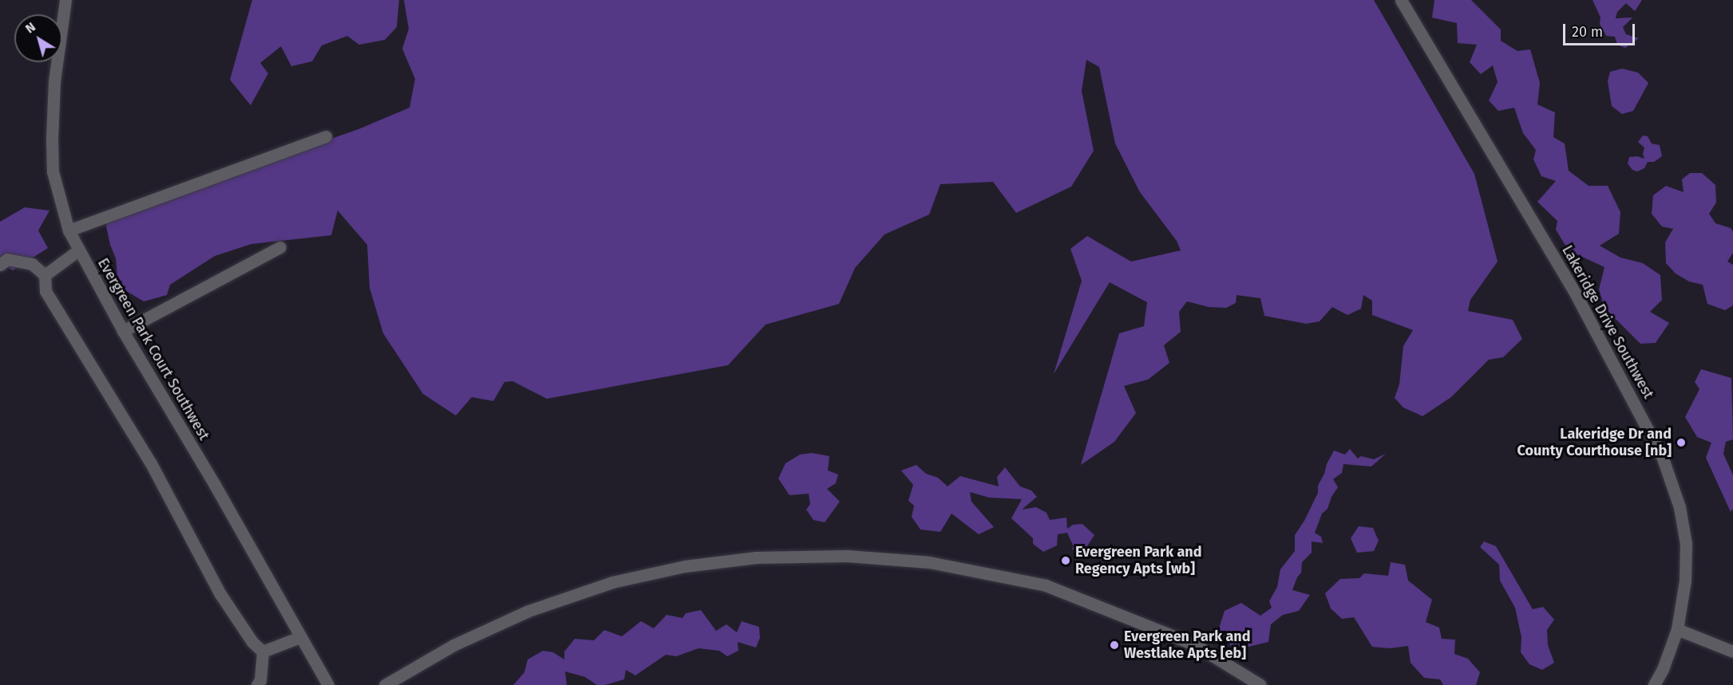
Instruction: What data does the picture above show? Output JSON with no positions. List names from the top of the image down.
{
  "streets": {
    "street": ["Lakeridge Drive Southwest", "Evergreen Park Court Southwest"]
  },
  "places": ["Lakeridge Dr and County Courthouse [nb]", "Evergreen Park and Regency Apts [wb]", "Evergreen Park and Westlake Apts [eb]"],
  "scale_bar": "20 m",
  "north": "top left"
}
